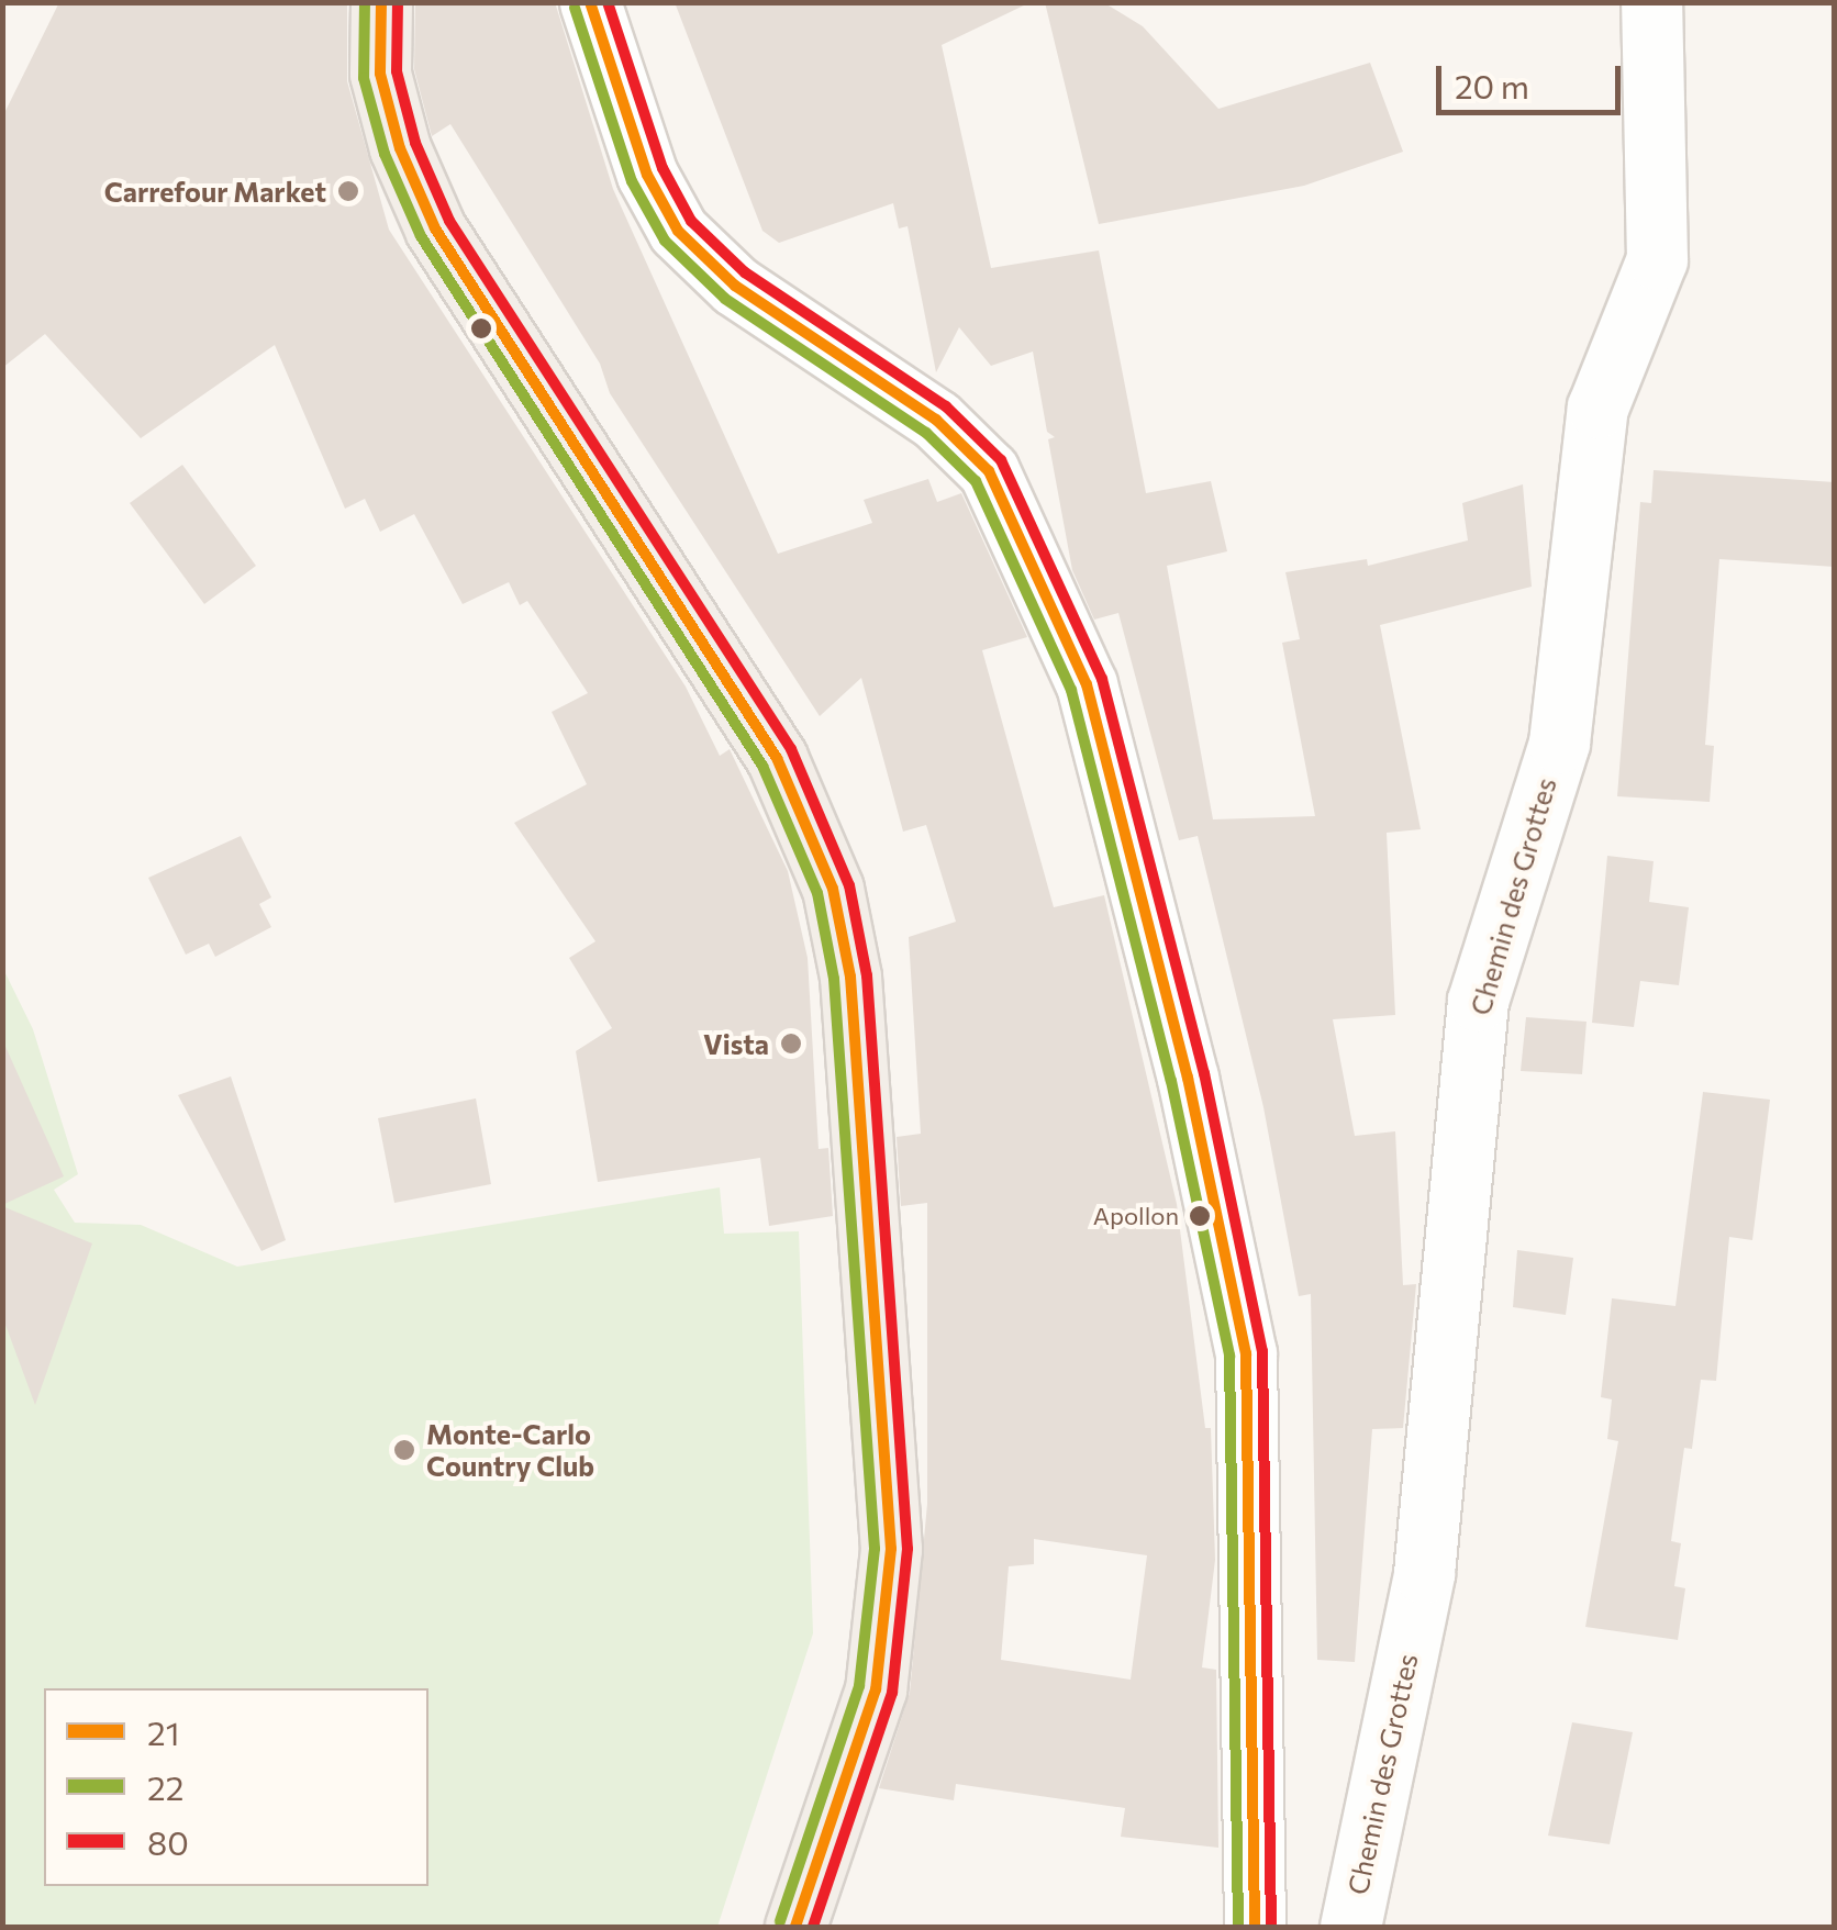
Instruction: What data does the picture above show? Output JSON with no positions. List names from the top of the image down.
{
  "streets": {
    "street": ["Chemin des Grottes"]
  },
  "places": [
    "Carrefour Market",
    "Vista",
    "Apollon",
    "Monte-Carlo Country Club"
  ],
  "lines": ["transit line 21", "transit line 22", "transit line 80"],
  "legend": ["21", "22", "80"],
  "scale_bar": "20 m"
}
